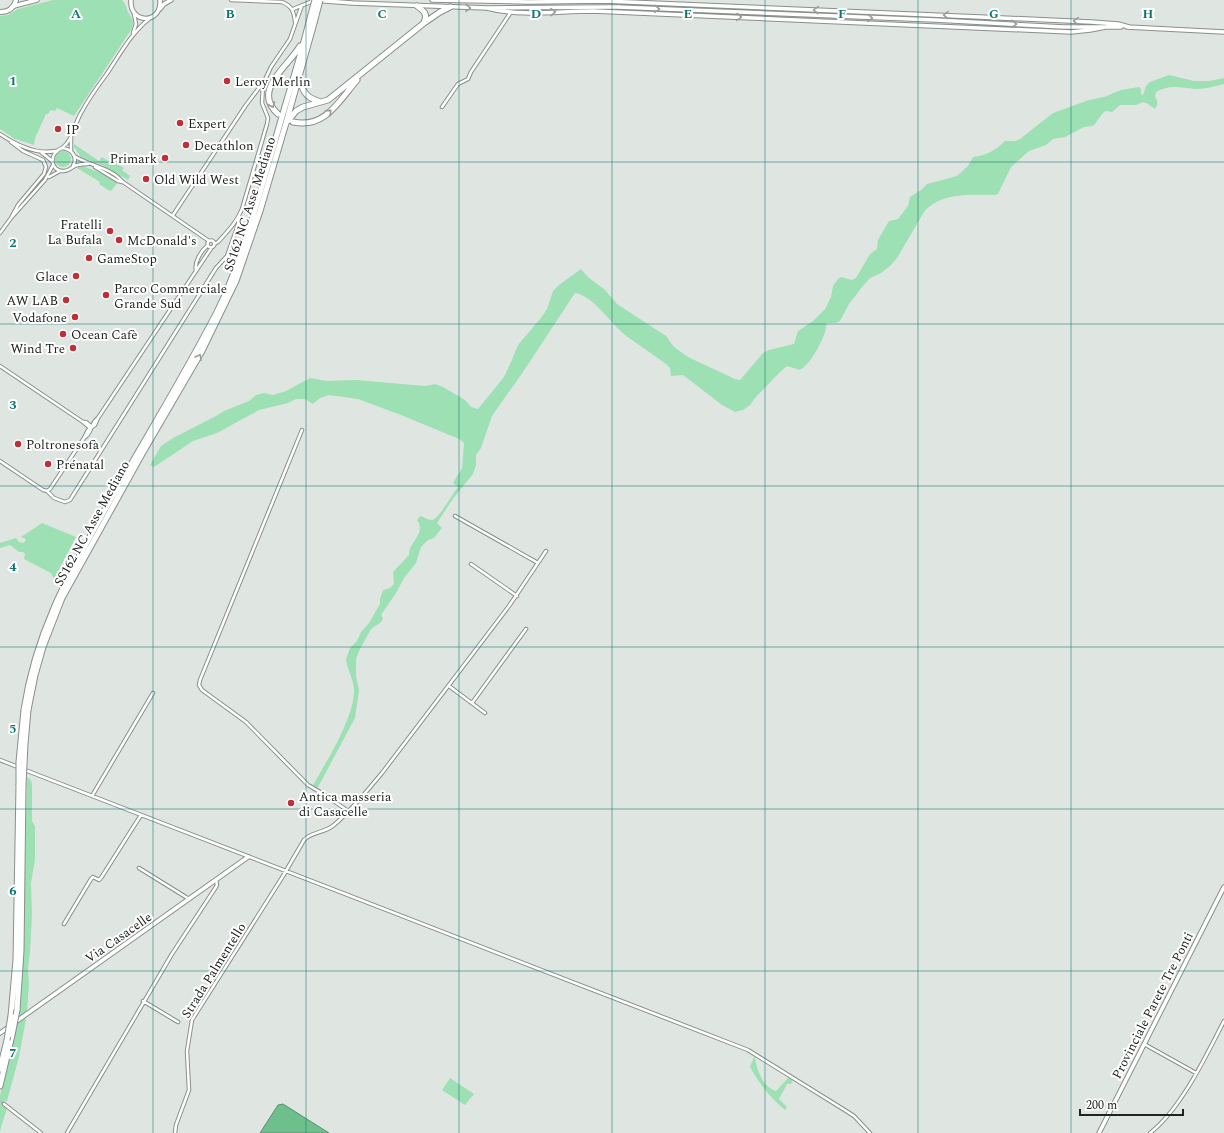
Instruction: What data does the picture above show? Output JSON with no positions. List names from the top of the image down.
{
  "streets": {
    "highway": ["SS162 NC Asse Mediano"],
    "main road": ["Via Casacelle", "Provinciale Parete Tre Ponti"],
    "street": ["Strada Palmentello"]
  },
  "places": [
    "Leroy Merlin",
    "Expert",
    "IP",
    "Decathlon",
    "Primark",
    "Old Wild West",
    "Fratelli La Bufala",
    "McDonald's",
    "GameStop",
    "Glace",
    "Parco Commerciale Grande Sud",
    "AW LAB",
    "Vodafone",
    "Ocean Cafè",
    "Wind Tre",
    "Poltronesofà",
    "Prénatal",
    "Antica masseria di Casacelle"
  ],
  "scale_bar": "200 m",
  "grid": {
    "columns": [
      "A",
      "B",
      "C",
      "D",
      "E",
      "F",
      "G",
      "H"
    ],
    "rows": [
      "1",
      "2",
      "3",
      "4",
      "5",
      "6",
      "7"
    ]
  }
}
